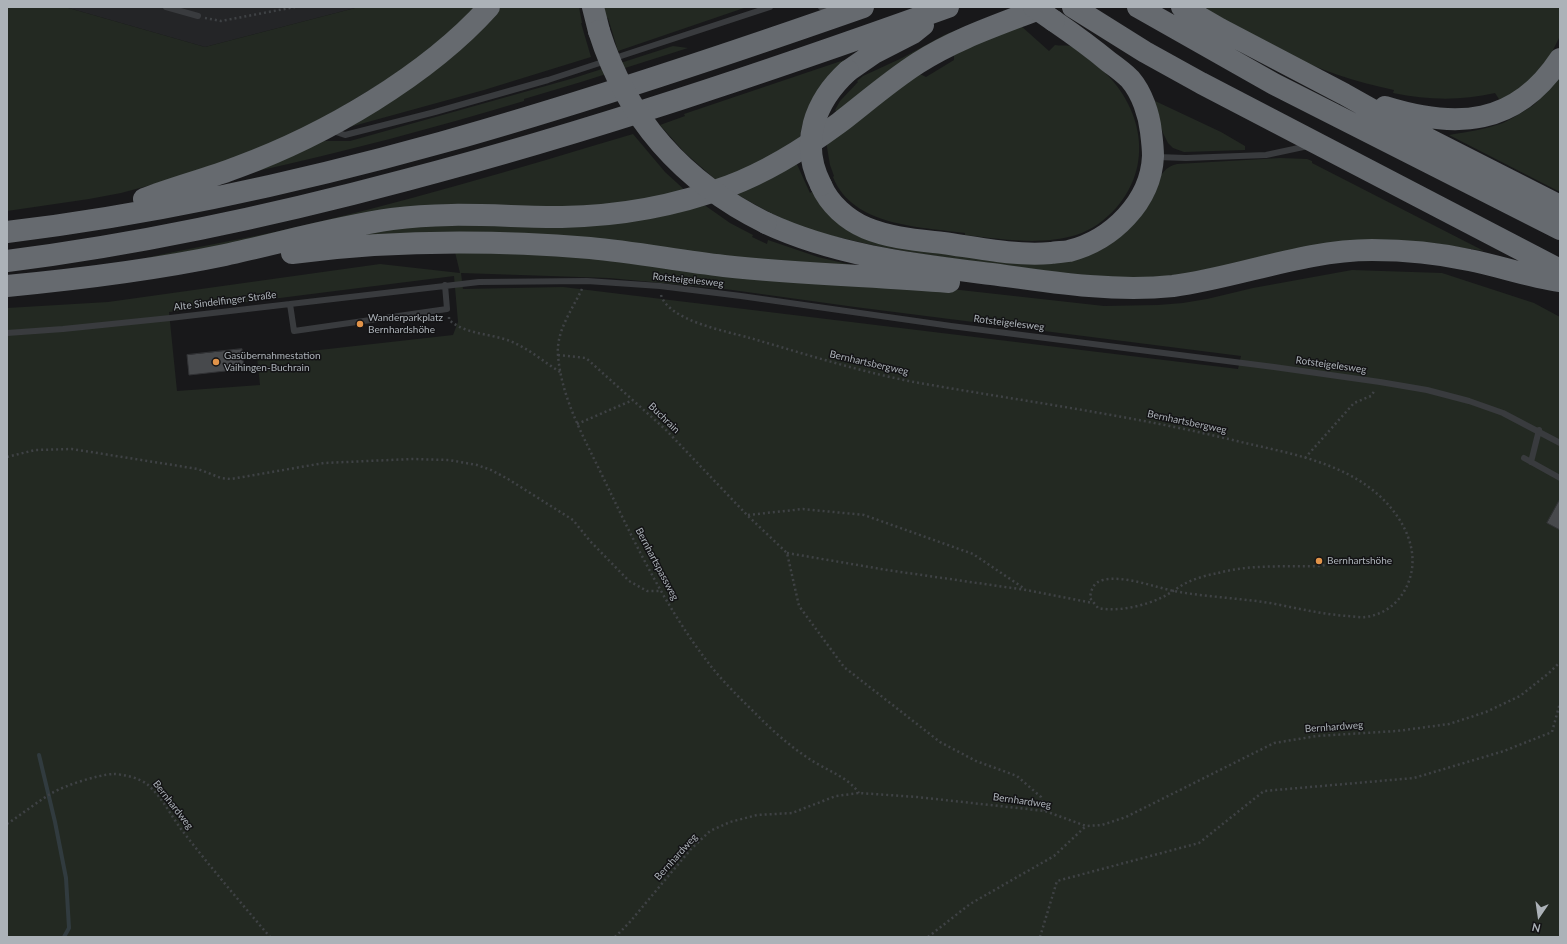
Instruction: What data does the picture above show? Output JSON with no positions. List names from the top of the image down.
{
  "streets": {
    "lane": ["Rotsteigelesweg", "Alte Sindelfinger Straße"],
    "path": [
      "Bernhartsbergweg",
      "Buchrain",
      "Bernhartspassweg",
      "Bernhardweg"
    ]
  },
  "crossings": [
    ["Rotsteigelesweg", "Alte Sindelfinger Straße"],
    ["Rotsteigelesweg", "Bernhartsbergweg"],
    ["Rotsteigelesweg", "Bernhartspassweg"],
    ["Buchrain", "Bernhartspassweg"],
    ["Bernhartspassweg", "Bernhardweg"]
  ],
  "places": ["Wanderparkplatz Bernhardshöhe", "Gasübernahmestation Vaihingen-Buchrain", "Bernhartshöhe"],
  "north": "bottom"
}
